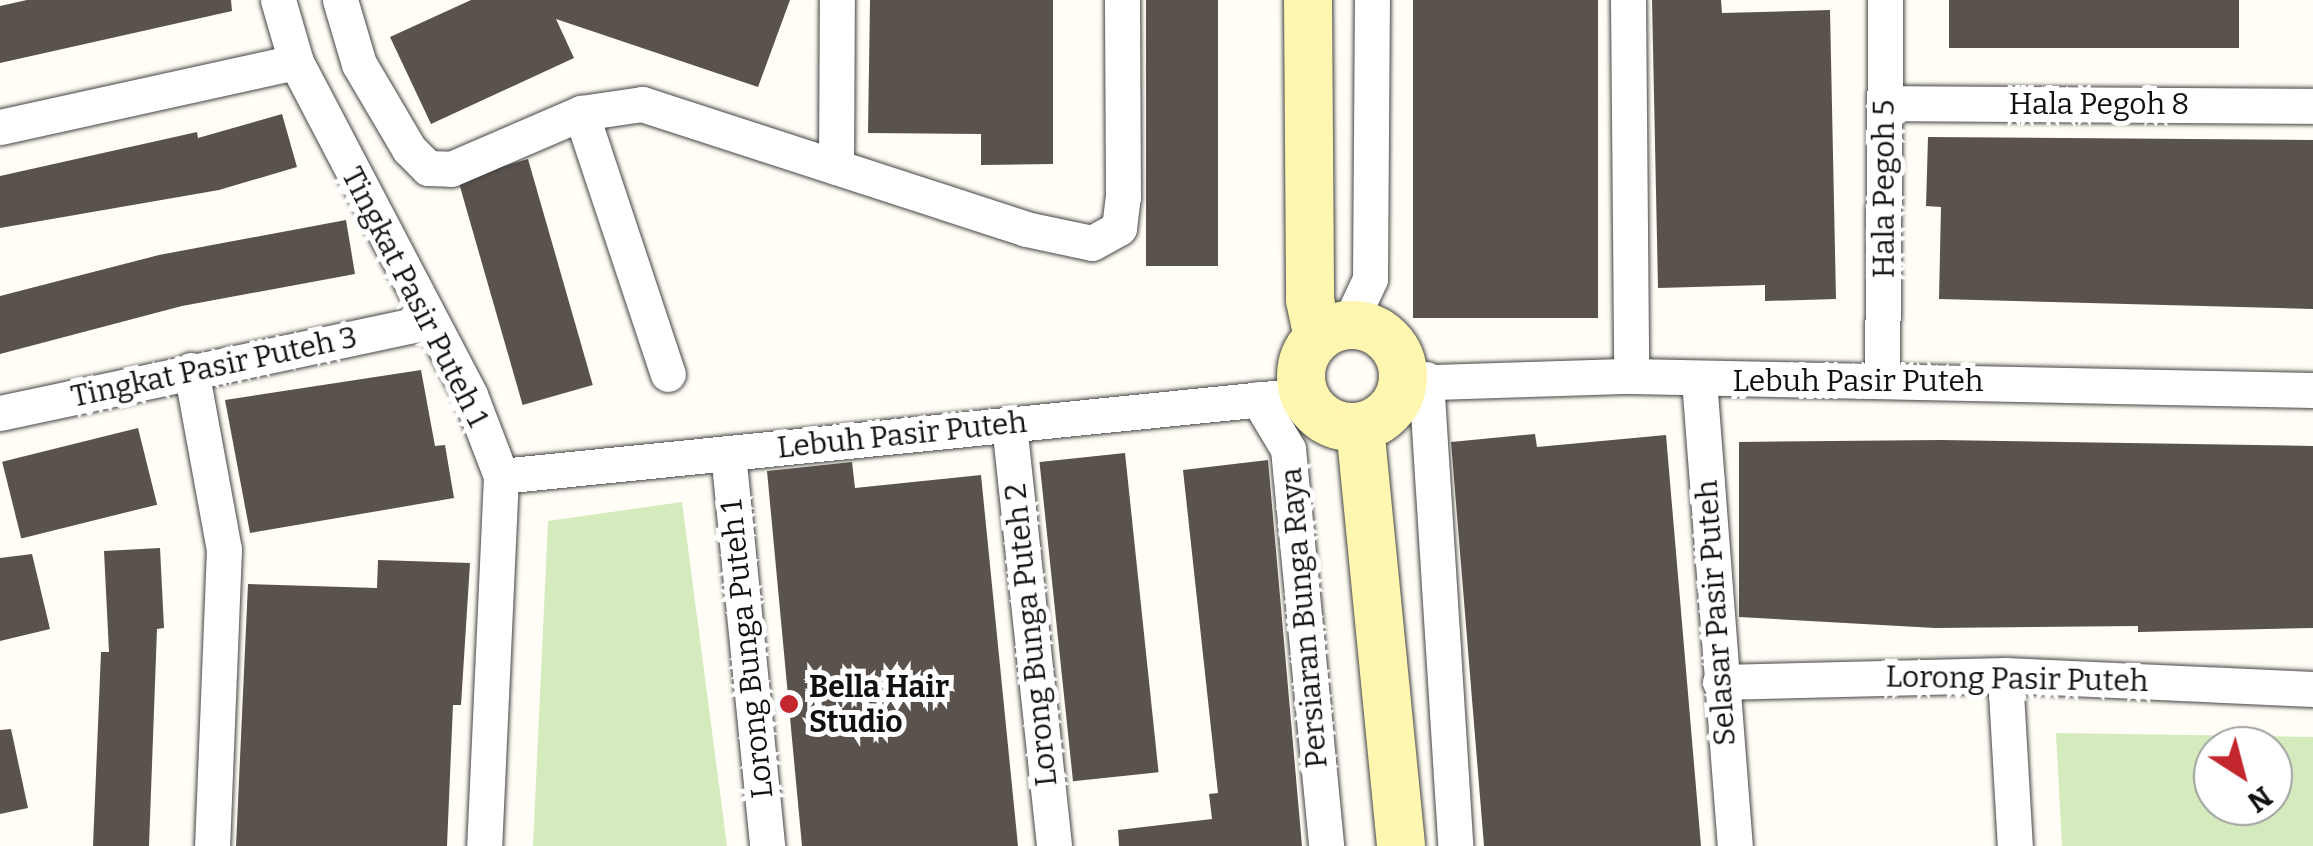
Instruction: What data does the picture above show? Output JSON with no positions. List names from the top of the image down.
{
  "streets": {
    "street": [
      "Hala Pegoh 8",
      "Hala Pegoh 5",
      "Tingkat Pasir Puteh 1",
      "Tingkat Pasir Puteh 3",
      "Lebuh Pasir Puteh",
      "Selasar Pasir Puteh",
      "Persiaran Bunga Raya",
      "Lorong Bunga Puteh 2",
      "Lorong Bunga Puteh 1",
      "Lorong Pasir Puteh"
    ]
  },
  "crossings": [
    ["Hala Pegoh 8", "Hala Pegoh 5"],
    ["Hala Pegoh 5", "Lebuh Pasir Puteh"],
    ["Tingkat Pasir Puteh 1", "Tingkat Pasir Puteh 3"],
    ["Tingkat Pasir Puteh 1", "Lebuh Pasir Puteh"],
    ["Lebuh Pasir Puteh", "Selasar Pasir Puteh"],
    ["Lebuh Pasir Puteh", "Persiaran Bunga Raya"],
    ["Lebuh Pasir Puteh", "Lorong Bunga Puteh 2"],
    ["Lebuh Pasir Puteh", "Lorong Bunga Puteh 1"],
    ["Selasar Pasir Puteh", "Lorong Pasir Puteh"]
  ],
  "places": ["Bella Hair Studio"],
  "north": "bottom right"
}
